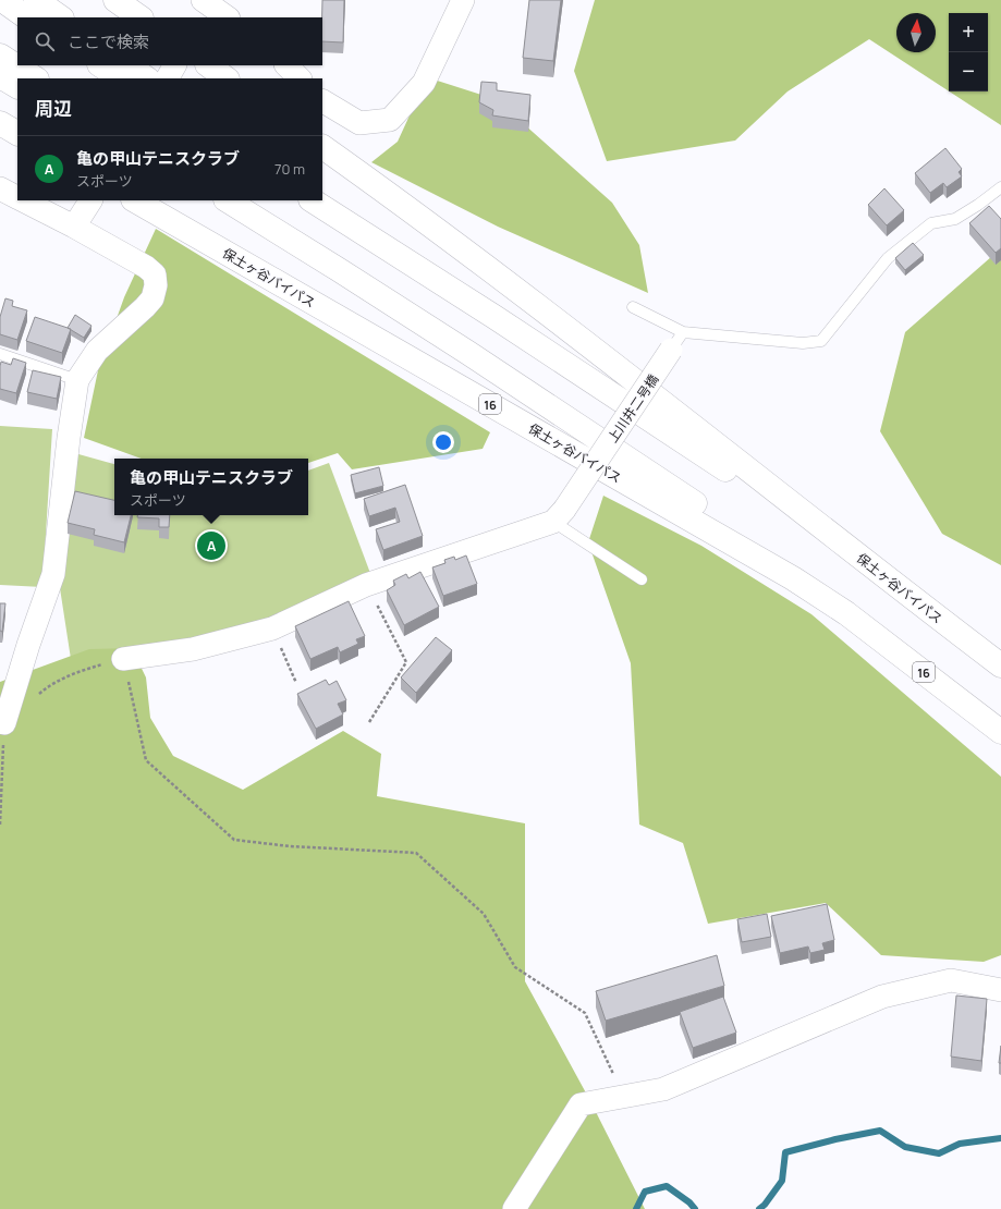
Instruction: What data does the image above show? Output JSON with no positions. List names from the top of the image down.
{
  "streets": {
    "highway": ["保土ヶ谷バイパス", "16"],
    "street": ["上川井二号橋"]
  },
  "crossings": [
    ["保土ヶ谷バイパス", "16"]
  ],
  "north": "top",
  "page": {
    "map_buttons": ["+", "−"],
    "search": "ここで検索",
    "heading": "周辺",
    "list": [
      {
        "mark": "A",
        "name": "亀の甲山テニスクラブ",
        "note": "スポーツ",
        "value": "70 m"
      }
    ],
    "popup": ["亀の甲山テニスクラブ", "スポーツ"],
    "pins": "A"
  }
}
